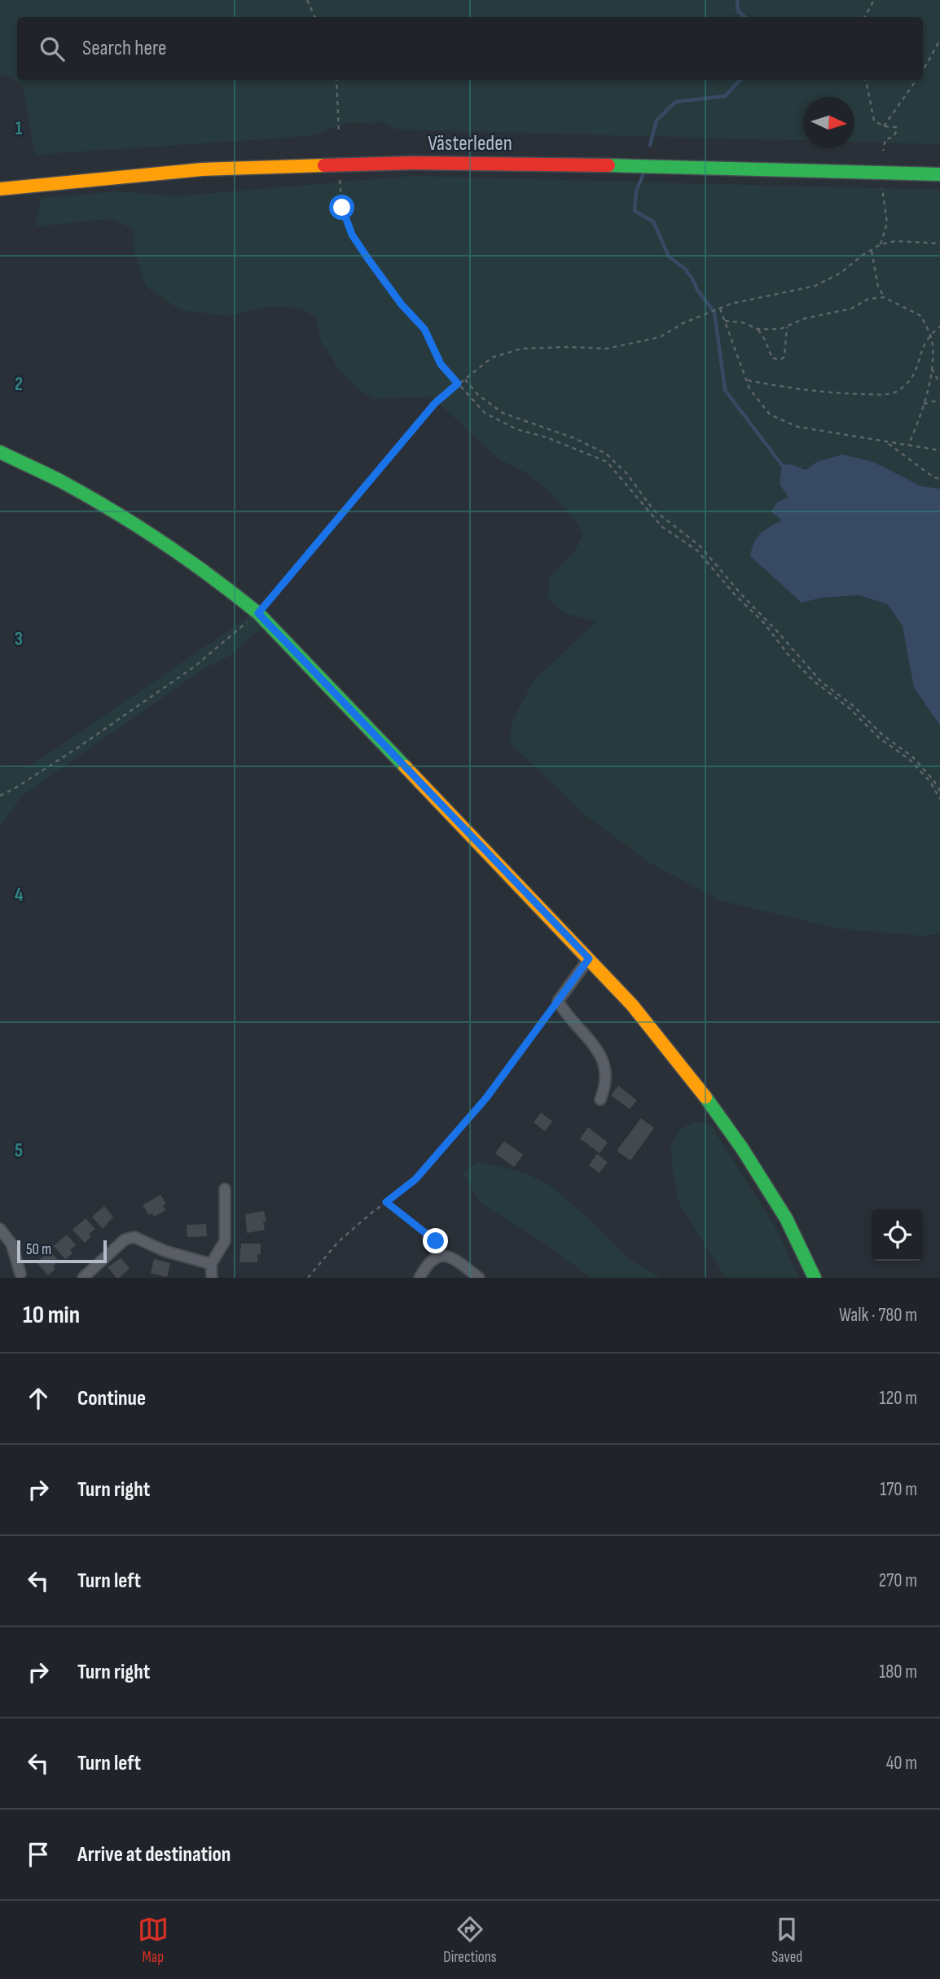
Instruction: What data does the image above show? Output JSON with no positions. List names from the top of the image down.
{
  "streets": {
    "main road": ["Västerleden"]
  },
  "scale_bar": "50 m",
  "north": "right",
  "page": {
    "search": "Search here",
    "scale": "50 m",
    "heading": ["10 min", "Walk · 780 m"],
    "list": [
      ["Continue", "120 m"],
      ["Turn right", "170 m"],
      ["Turn left", "270 m"],
      ["Turn right", "180 m"],
      ["Turn left", "40 m"],
      "Arrive at destination"
    ],
    "nav": ["Map", "Directions", "Saved"]
  },
  "grid": {
    "rows": [
      "1",
      "2",
      "3",
      "4",
      "5"
    ]
  }
}
